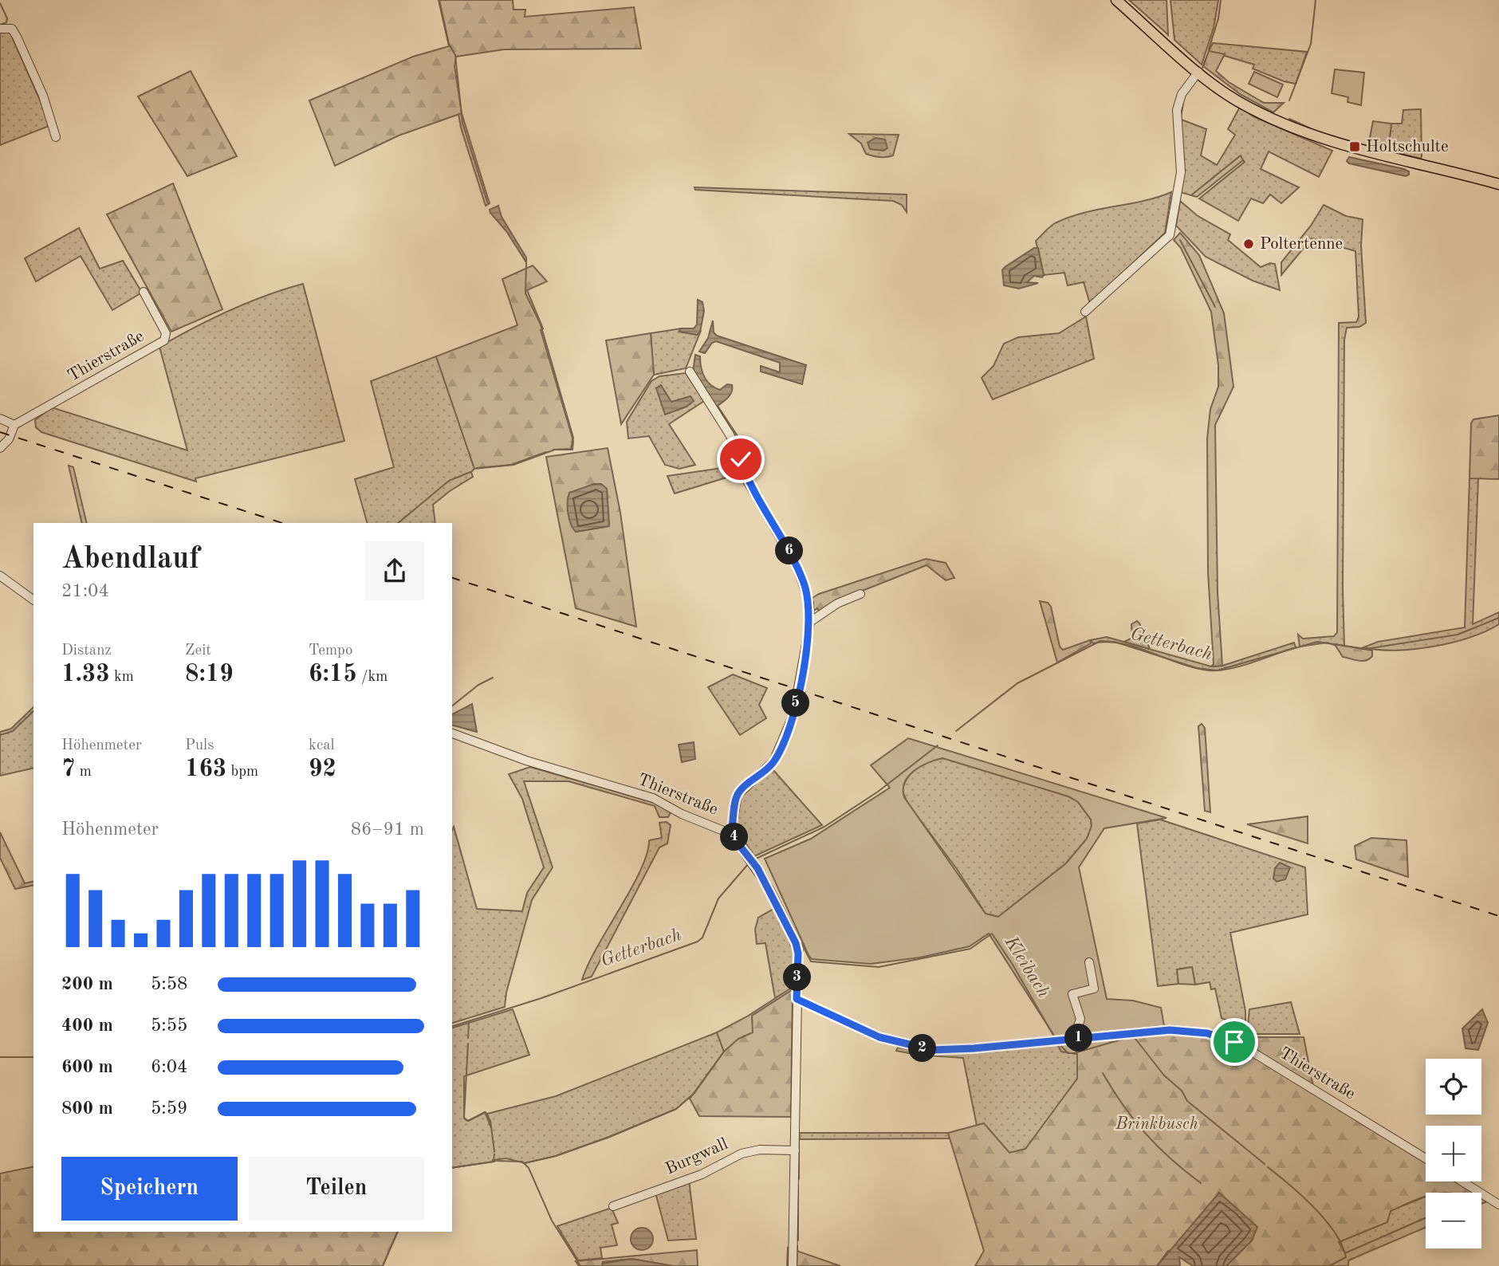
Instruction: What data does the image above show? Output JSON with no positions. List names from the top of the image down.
{
  "streets": {
    "street": ["Thierstraße", "Burgwall"]
  },
  "water": ["Getterbach", "Kleibach"],
  "parks": ["Brinkbusch"],
  "places": {
    "transit": ["Holtschulte"],
    "other": ["Poltertenne"]
  },
  "page": {
    "heading": ["Abendlauf", "21:04"],
    "pins": [
      "6",
      "5",
      "4",
      "3",
      "1",
      "2"
    ],
    "stats": [
      ["Distanz", "1.33 km"],
      ["Zeit", "8:19"],
      ["Tempo", "6:15 /km"],
      ["Höhenmeter", "7 m"],
      ["Puls", "163 bpm"],
      ["kcal", "92"]
    ],
    "chart": ["Höhenmeter", "86–91 m"],
    "list": [
      {
        "name": "200 m",
        "note": "5:58"
      },
      {
        "name": "400 m",
        "note": "5:55"
      },
      {
        "name": "600 m",
        "note": "6:04"
      },
      {
        "name": "800 m",
        "note": "5:59"
      }
    ],
    "map_buttons": ["+", "−"],
    "buttons": ["Speichern", "Teilen"]
  }
}
